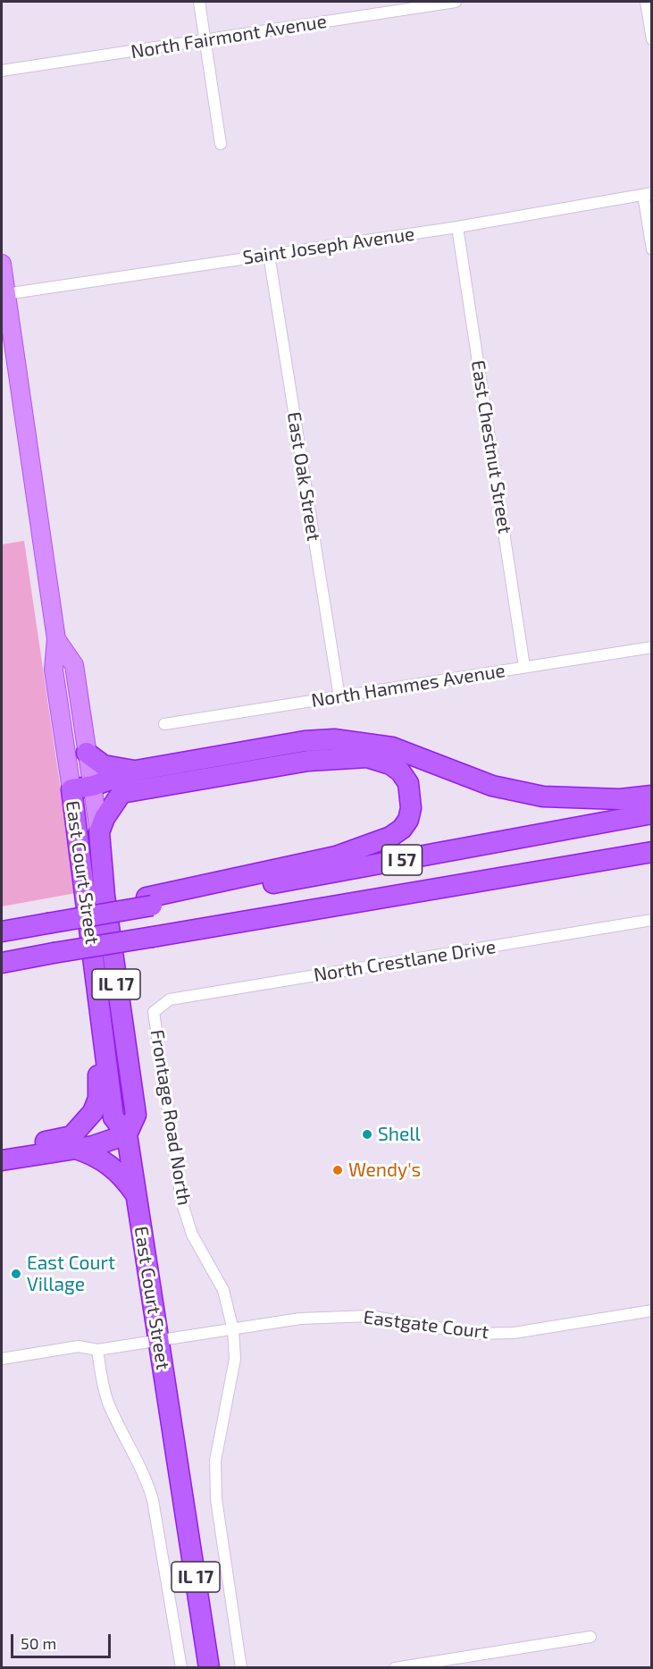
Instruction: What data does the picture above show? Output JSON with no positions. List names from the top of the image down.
{
  "streets": {
    "highway": ["I 57", "East Court Street", "IL 17"],
    "street": [
      "North Fairmont Avenue",
      "Saint Joseph Avenue",
      "East Chestnut Street",
      "East Oak Street",
      "North Hammes Avenue",
      "North Crestlane Drive",
      "Frontage Road North",
      "Eastgate Court"
    ]
  },
  "crossings": [
    ["Saint Joseph Avenue", "East Chestnut Street"],
    ["Saint Joseph Avenue", "East Oak Street"],
    ["Saint Joseph Avenue", "East Court Street"],
    ["East Chestnut Street", "North Hammes Avenue"],
    ["East Oak Street", "North Hammes Avenue"],
    ["East Court Street", "IL 17"],
    ["East Court Street", "Eastgate Court"],
    ["North Crestlane Drive", "Frontage Road North"],
    ["Frontage Road North", "Eastgate Court"]
  ],
  "places": ["Shell", "Wendy's", "East Court Village"],
  "scale_bar": "50 m"
}
